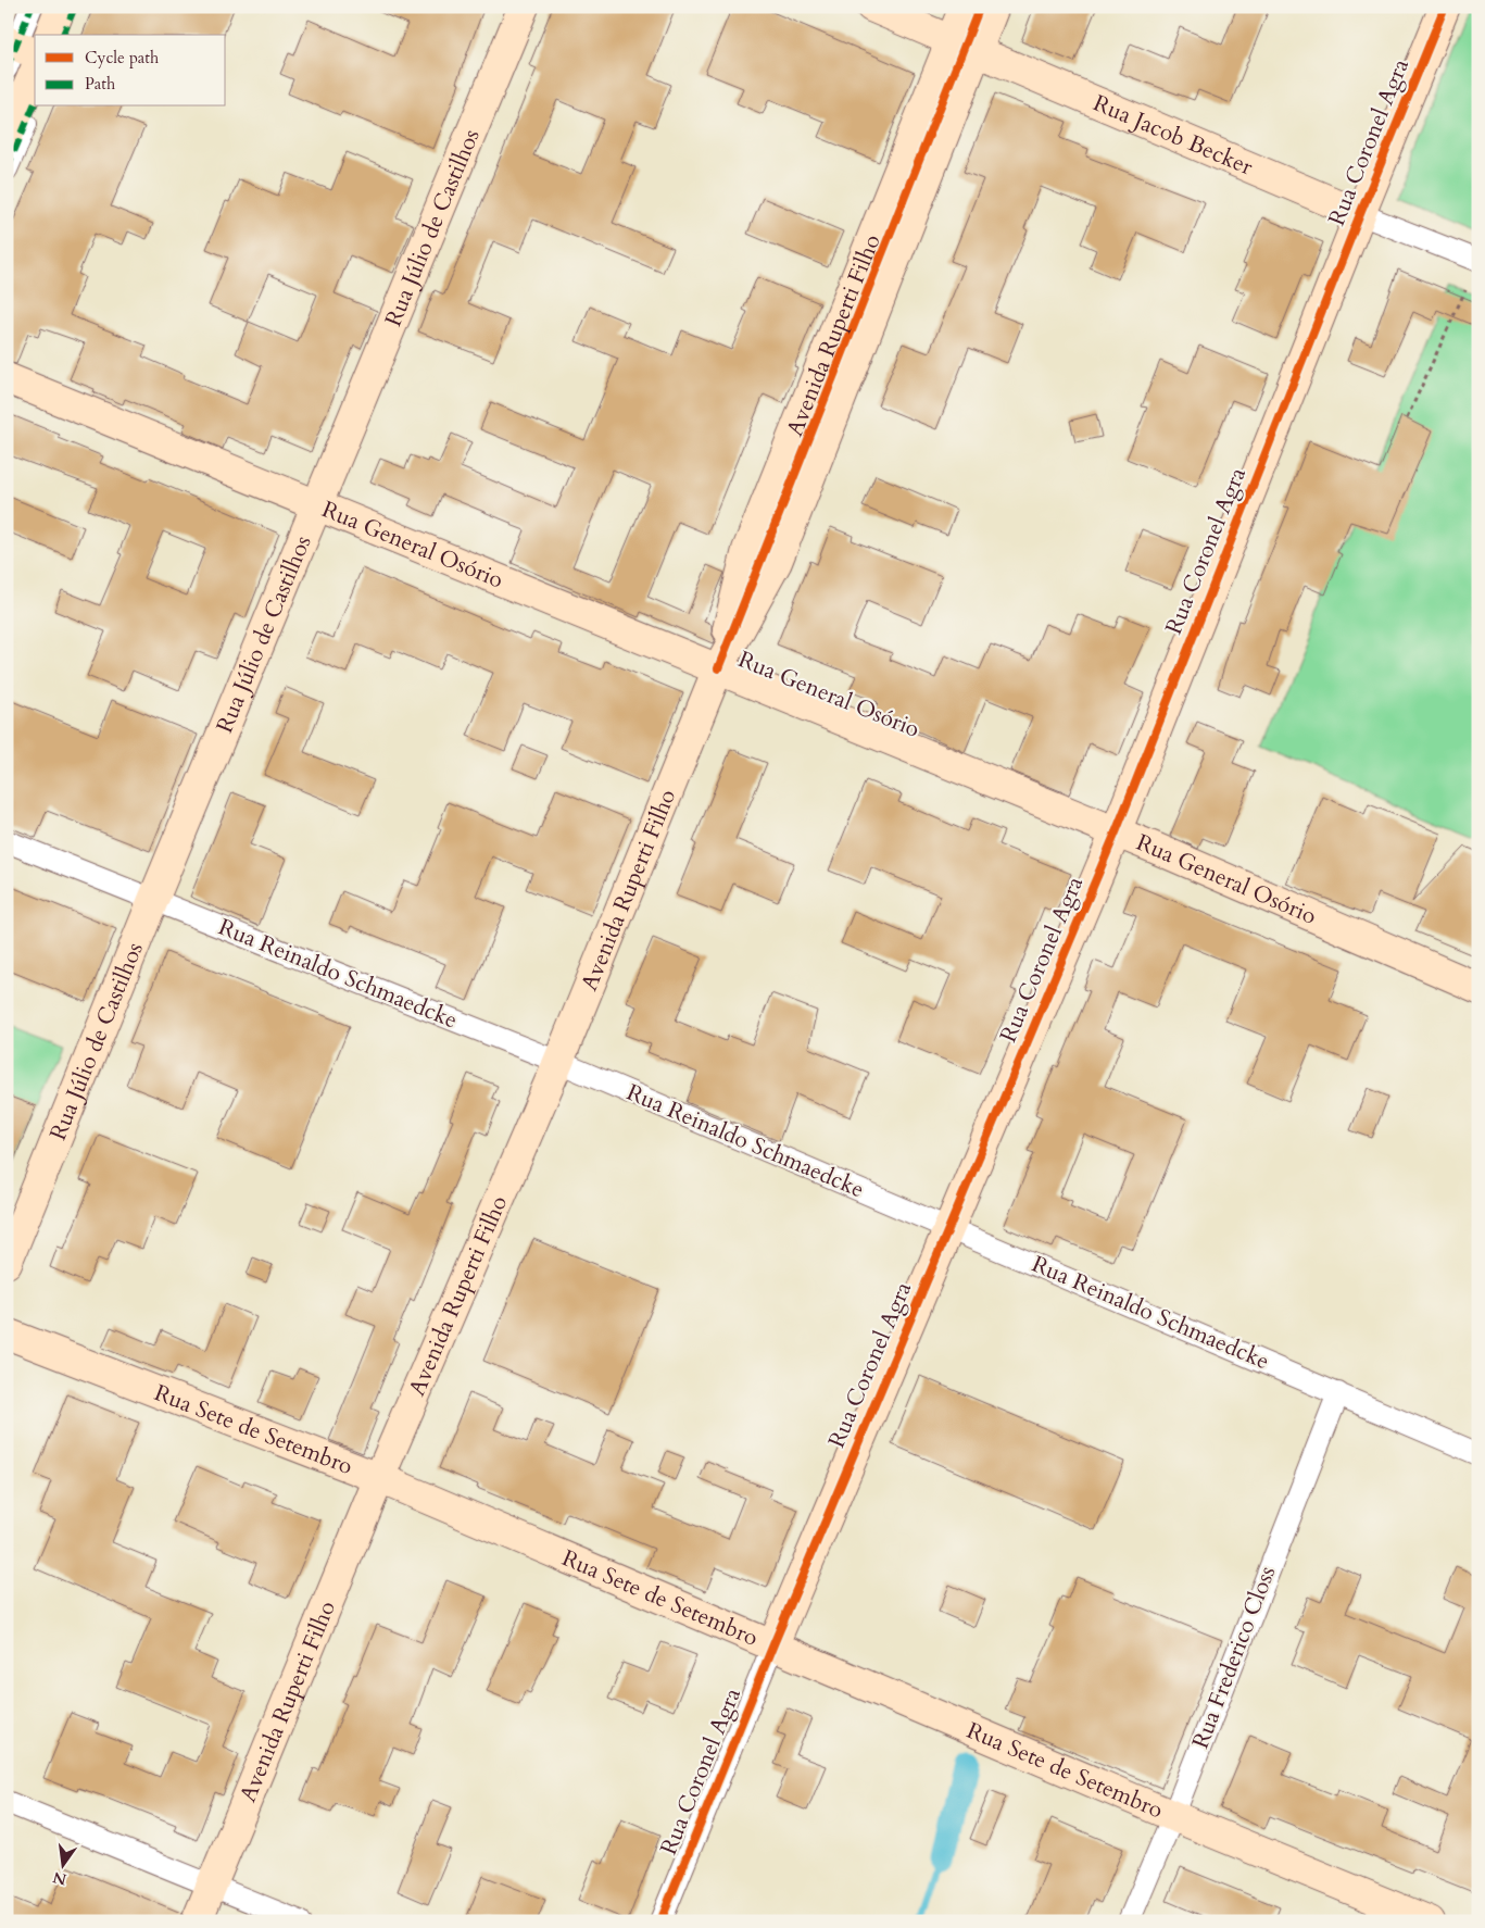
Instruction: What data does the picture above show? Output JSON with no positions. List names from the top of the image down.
{
  "streets": {
    "street": [
      "Rua Jacob Becker",
      "Rua Coronel Agra",
      "Rua Júlio de Castilhos",
      "Avenida Ruperti Filho",
      "Rua General Osório",
      "Rua Reinaldo Schmaedcke",
      "Rua Sete de Setembro",
      "Rua Frederico Closs"
    ]
  },
  "crossings": [
    ["Rua Jacob Becker", "Rua Coronel Agra"],
    ["Rua Jacob Becker", "Avenida Ruperti Filho"],
    ["Rua Coronel Agra", "Rua General Osório"],
    ["Rua Coronel Agra", "Rua Reinaldo Schmaedcke"],
    ["Rua Coronel Agra", "Rua Sete de Setembro"],
    ["Rua Júlio de Castilhos", "Rua General Osório"],
    ["Rua Júlio de Castilhos", "Rua Reinaldo Schmaedcke"],
    ["Avenida Ruperti Filho", "Rua General Osório"],
    ["Avenida Ruperti Filho", "Rua Reinaldo Schmaedcke"],
    ["Avenida Ruperti Filho", "Rua Sete de Setembro"],
    ["Rua Reinaldo Schmaedcke", "Rua Frederico Closs"],
    ["Rua Sete de Setembro", "Rua Frederico Closs"]
  ],
  "legend": ["Cycle path", "Path"],
  "north": "bottom"
}
